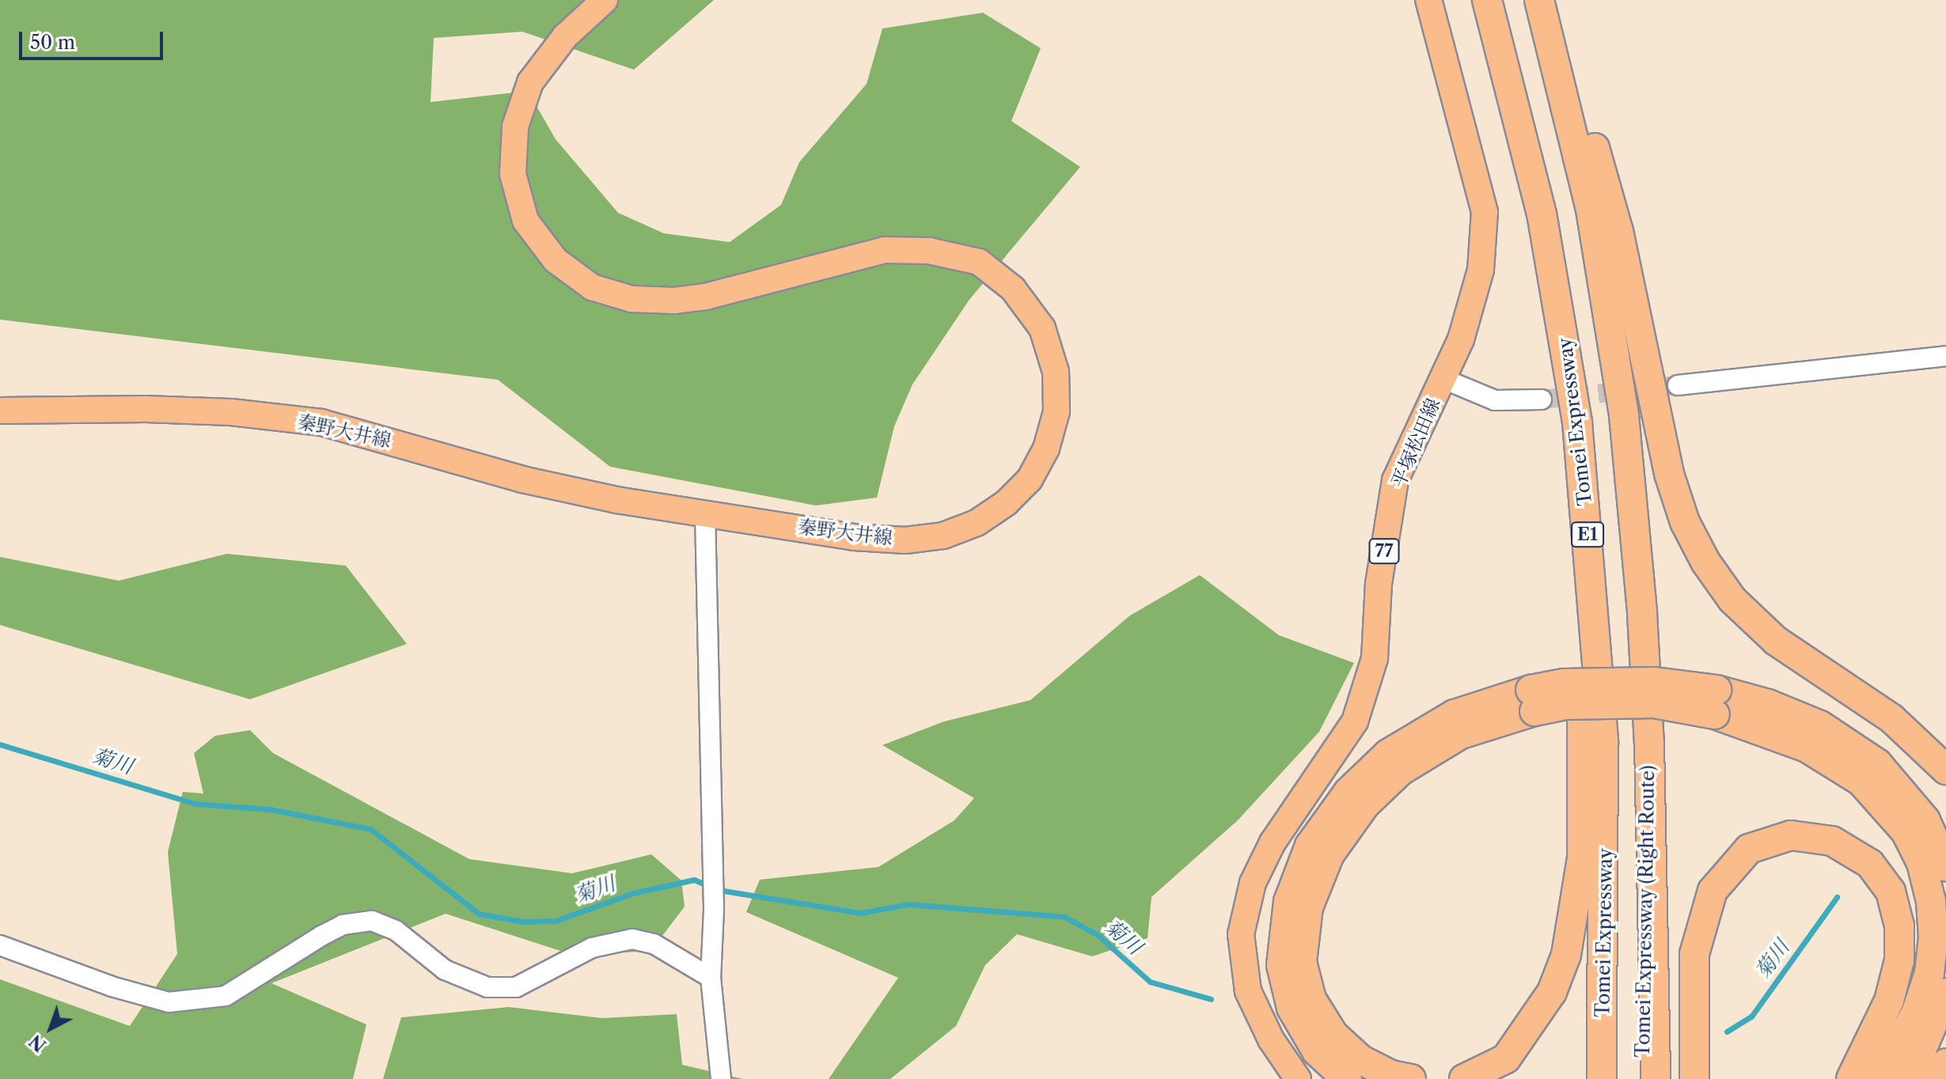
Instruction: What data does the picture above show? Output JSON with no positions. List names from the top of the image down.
{
  "streets": {
    "highway": ["Tomei Expressway", "E1", "Tomei Expressway (Right Route)"],
    "main road": ["秦野大井線", "平塚松田線", "77"]
  },
  "water": ["菊川"],
  "scale_bar": "50 m",
  "north": "bottom left"
}
